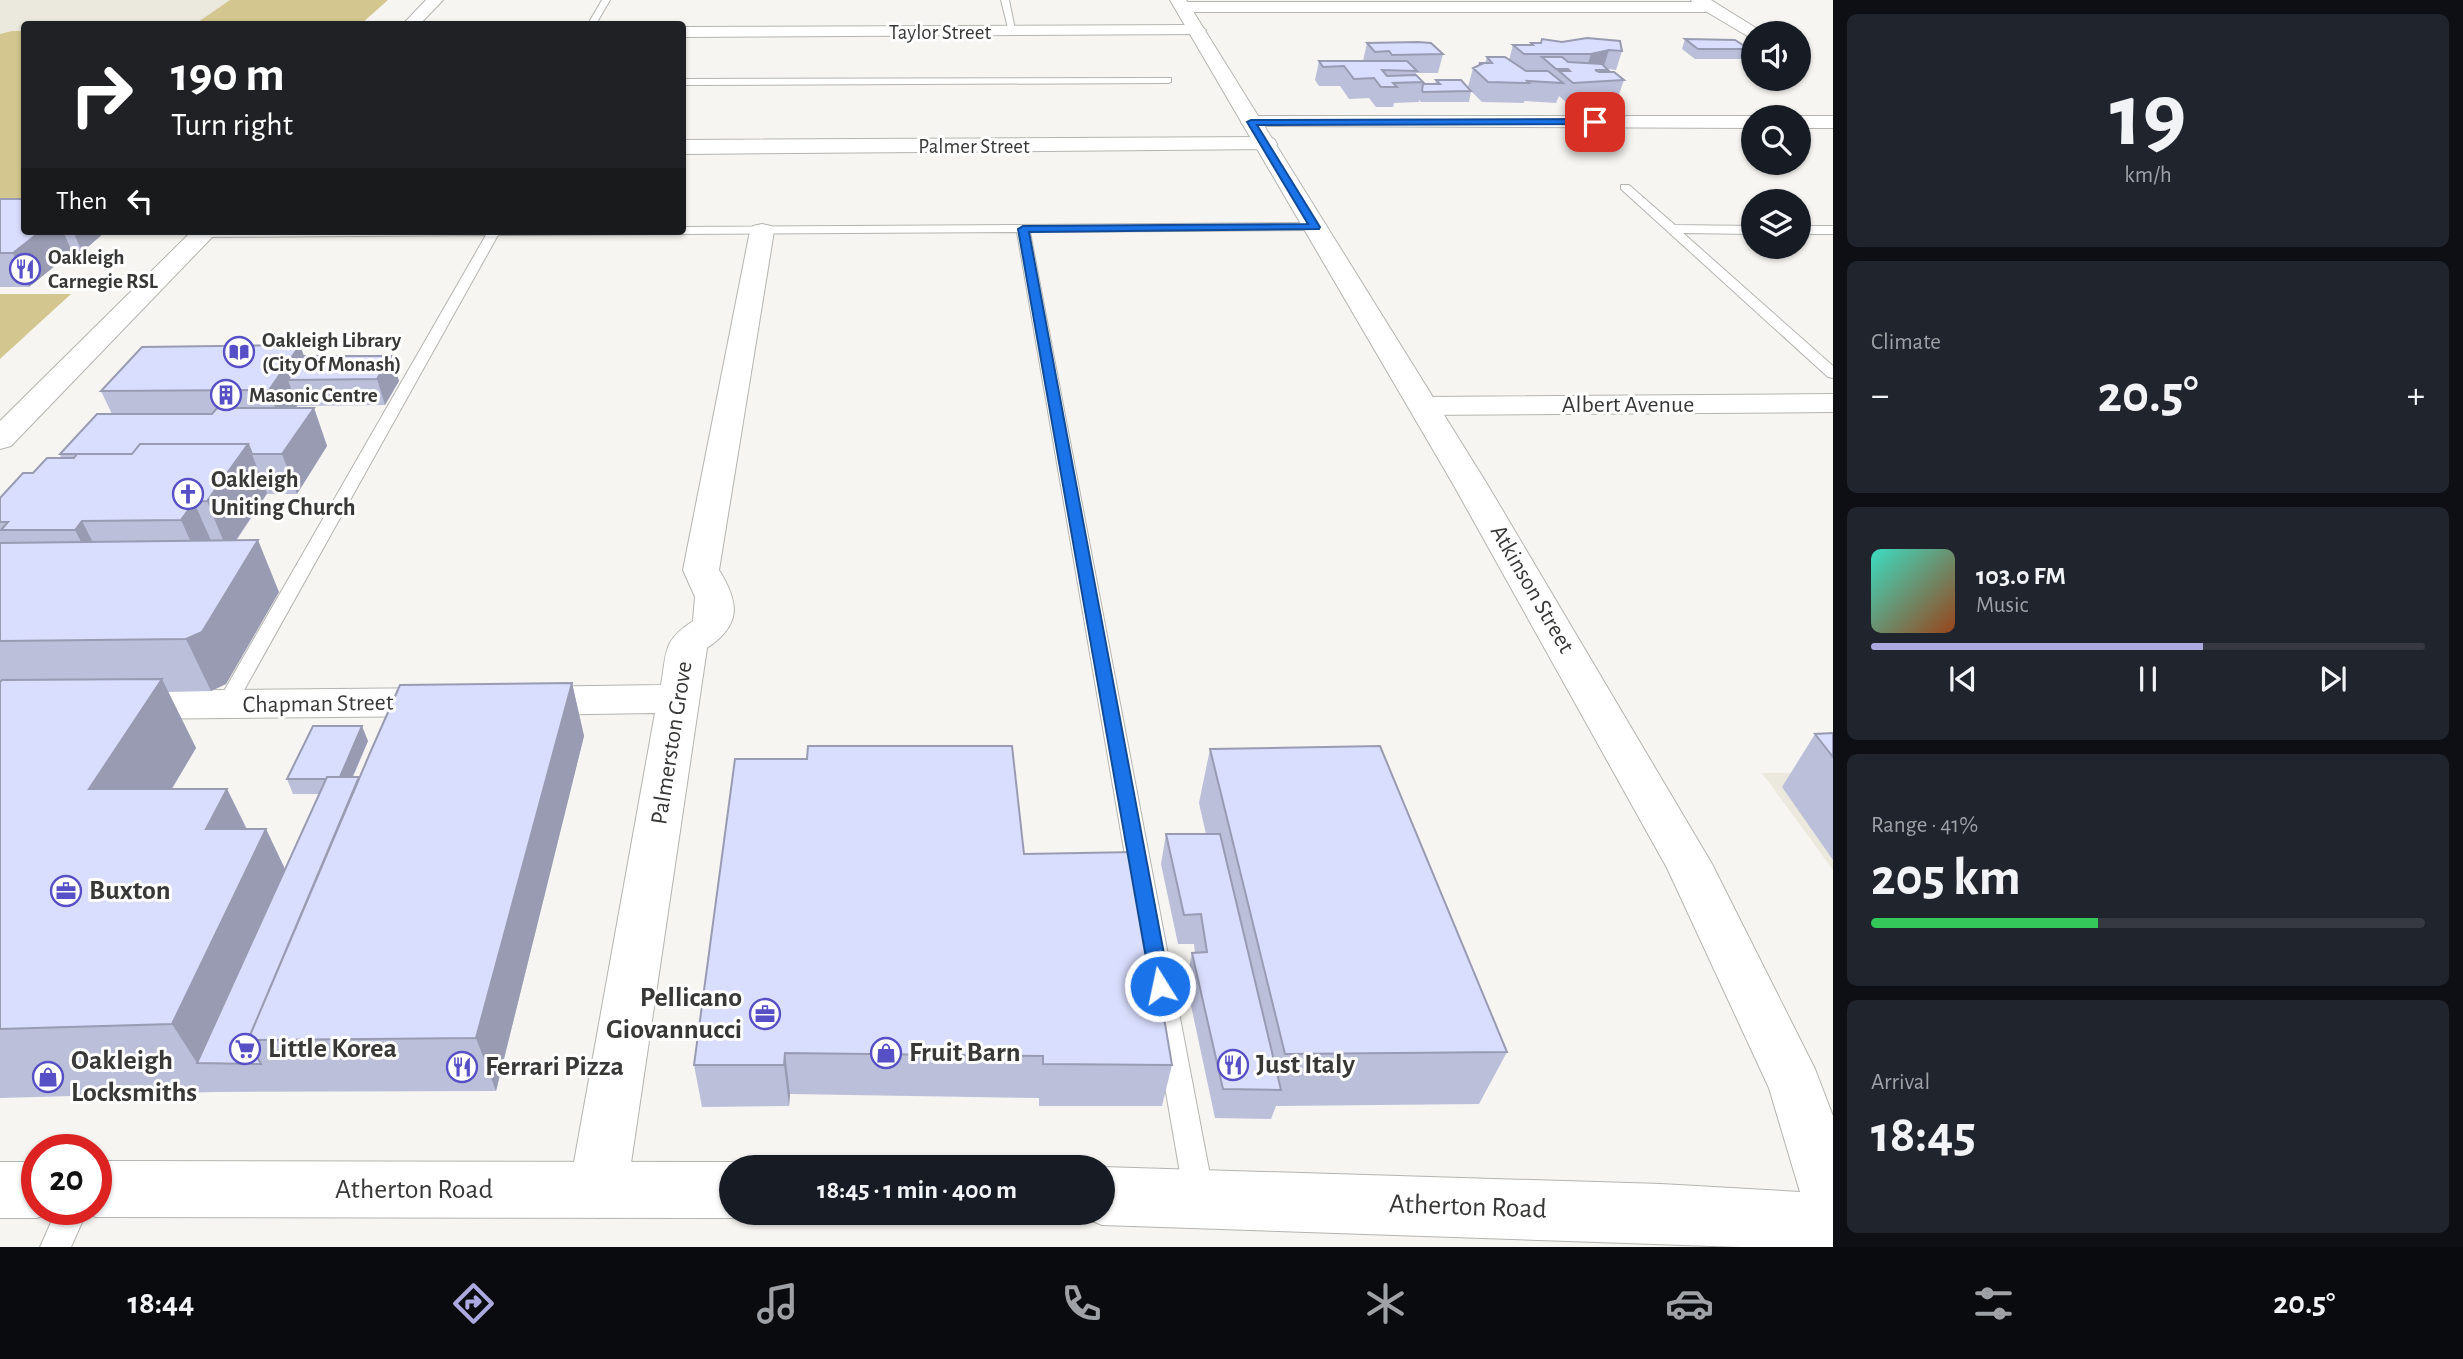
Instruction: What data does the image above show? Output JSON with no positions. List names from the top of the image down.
{
  "streets": {
    "street": [
      "Taylor Street",
      "Palmer Street",
      "Albert Avenue",
      "Atkinson Street",
      "Chapman Street",
      "Palmerston Grove",
      "Atherton Road"
    ]
  },
  "crossings": [
    ["Taylor Street", "Atkinson Street"],
    ["Palmer Street", "Atkinson Street"],
    ["Albert Avenue", "Atkinson Street"],
    ["Chapman Street", "Palmerston Grove"],
    ["Palmerston Grove", "Atherton Road"]
  ],
  "places": {
    "restaurant": ["Oakleigh Carnegie RSL", "Just Italy", "Ferrari Pizza"],
    "library": ["Oakleigh Library (City Of Monash)"],
    "building": ["Masonic Centre"],
    "church": ["Oakleigh Uniting Church"],
    "office": ["Buxton", "Pellicano Giovannucci"],
    "supermarket": ["Little Korea"],
    "shop": ["Fruit Barn", "Oakleigh Locksmiths"]
  },
  "page": {
    "tile": [
      ["19", "km/h"],
      "Climate",
      ["Range · 41%", "205 km"],
      ["Arrival", "18:45"]
    ],
    "turn": ["190 m", "Turn right"],
    "then": "Then",
    "heat": ["−", "20.5°", "+"],
    "song": ["103.0 FM", "Music"],
    "limit": "20",
    "trip": "18:45 · 1 min · 400 m",
    "tabs": ["18:44", "20.5°"]
  }
}
